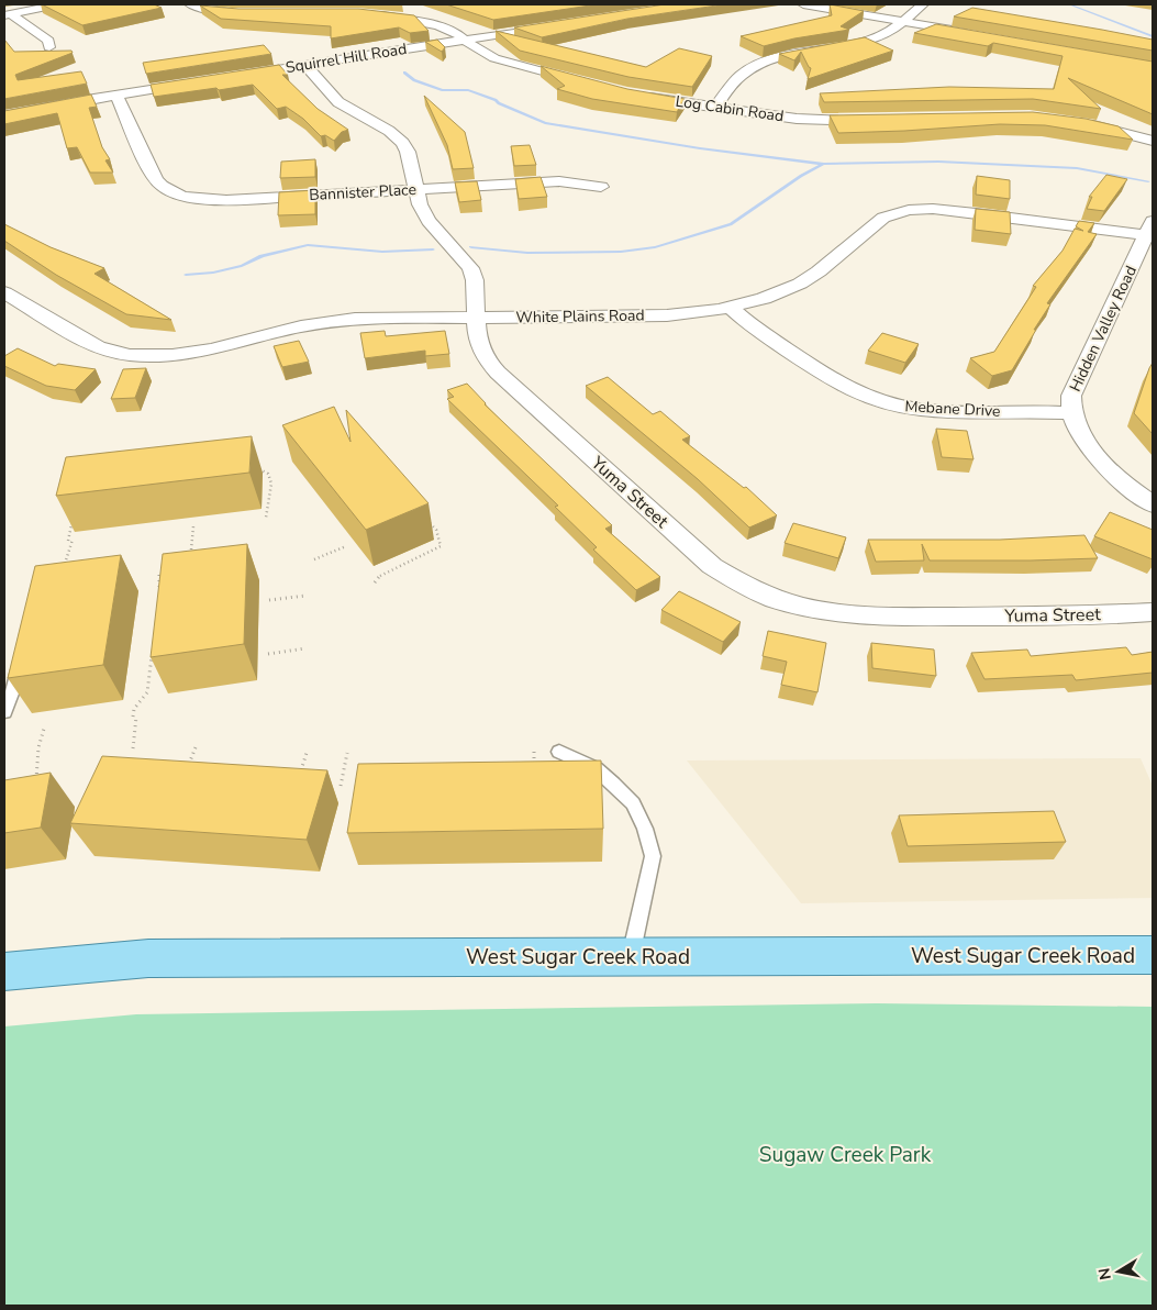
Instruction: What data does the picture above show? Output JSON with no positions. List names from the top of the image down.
{
  "streets": {
    "main road": ["West Sugar Creek Road"],
    "street": [
      "Squirrel Hill Road",
      "Log Cabin Road",
      "Bannister Place",
      "White Plains Road",
      "Hidden Valley Road",
      "Mebane Drive",
      "Yuma Street"
    ]
  },
  "crossings": [
    ["Squirrel Hill Road", "Yuma Street"],
    ["Bannister Place", "Yuma Street"],
    ["White Plains Road", "Hidden Valley Road"],
    ["White Plains Road", "Mebane Drive"],
    ["White Plains Road", "Yuma Street"],
    ["Hidden Valley Road", "Mebane Drive"]
  ],
  "parks": ["Sugaw Creek Park"],
  "north": "left"
}
